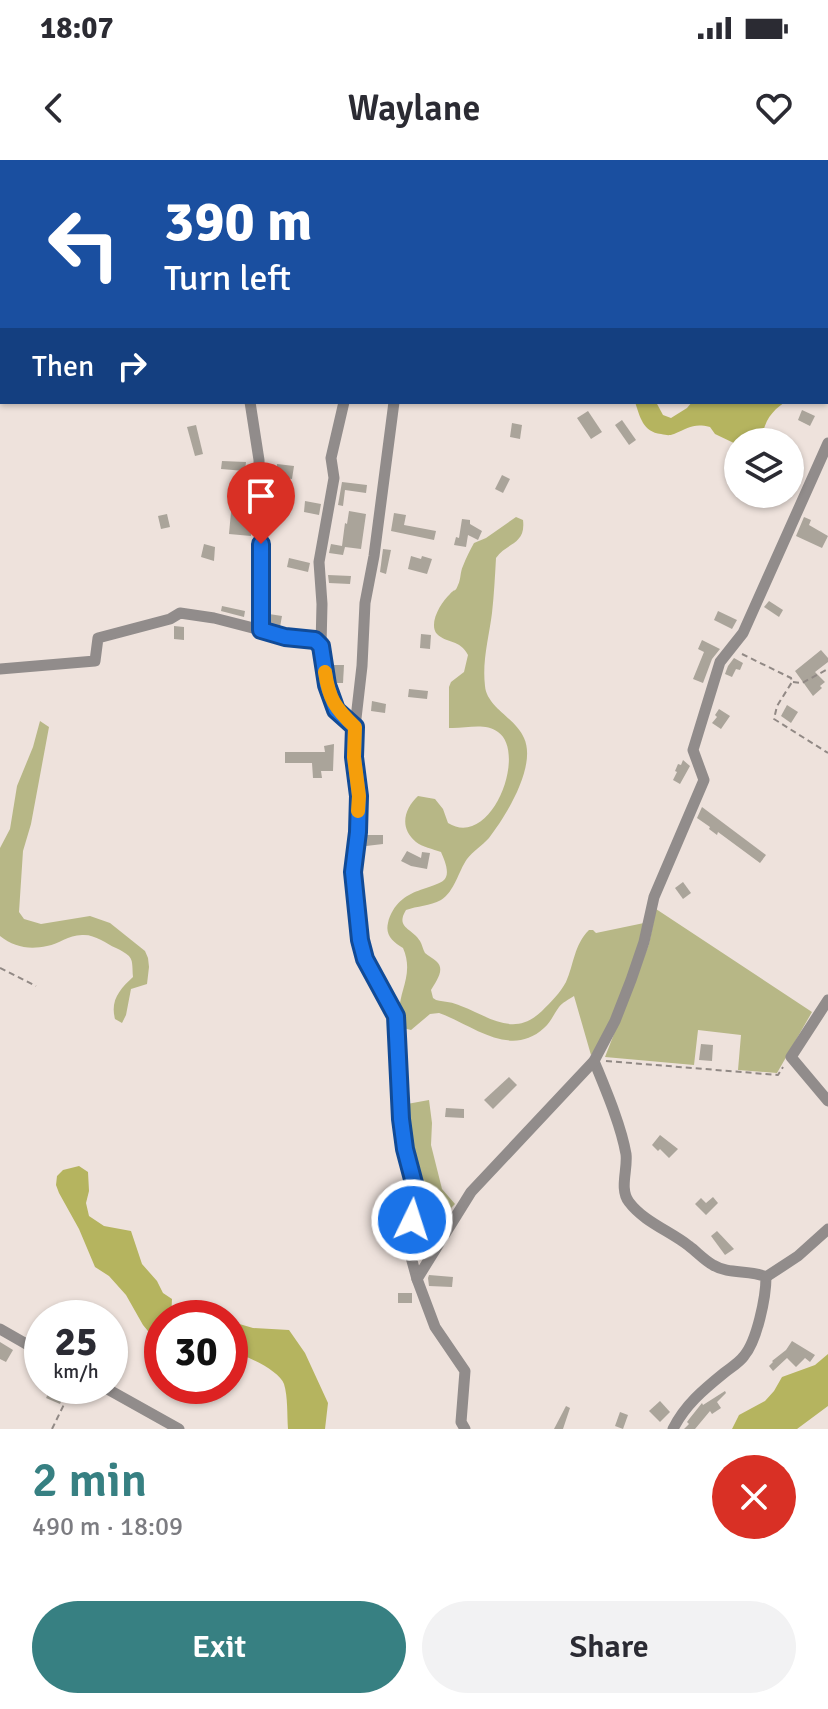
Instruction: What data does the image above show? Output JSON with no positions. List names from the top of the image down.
{
  "page": {
    "status": "18:07",
    "header": "Waylane",
    "turn": ["390 m", "Turn left"],
    "then": "Then",
    "speed": "25 km/h",
    "limit": "30",
    "heading": ["2 min", "490 m · 18:09"],
    "buttons": ["Exit", "Share"]
  }
}
